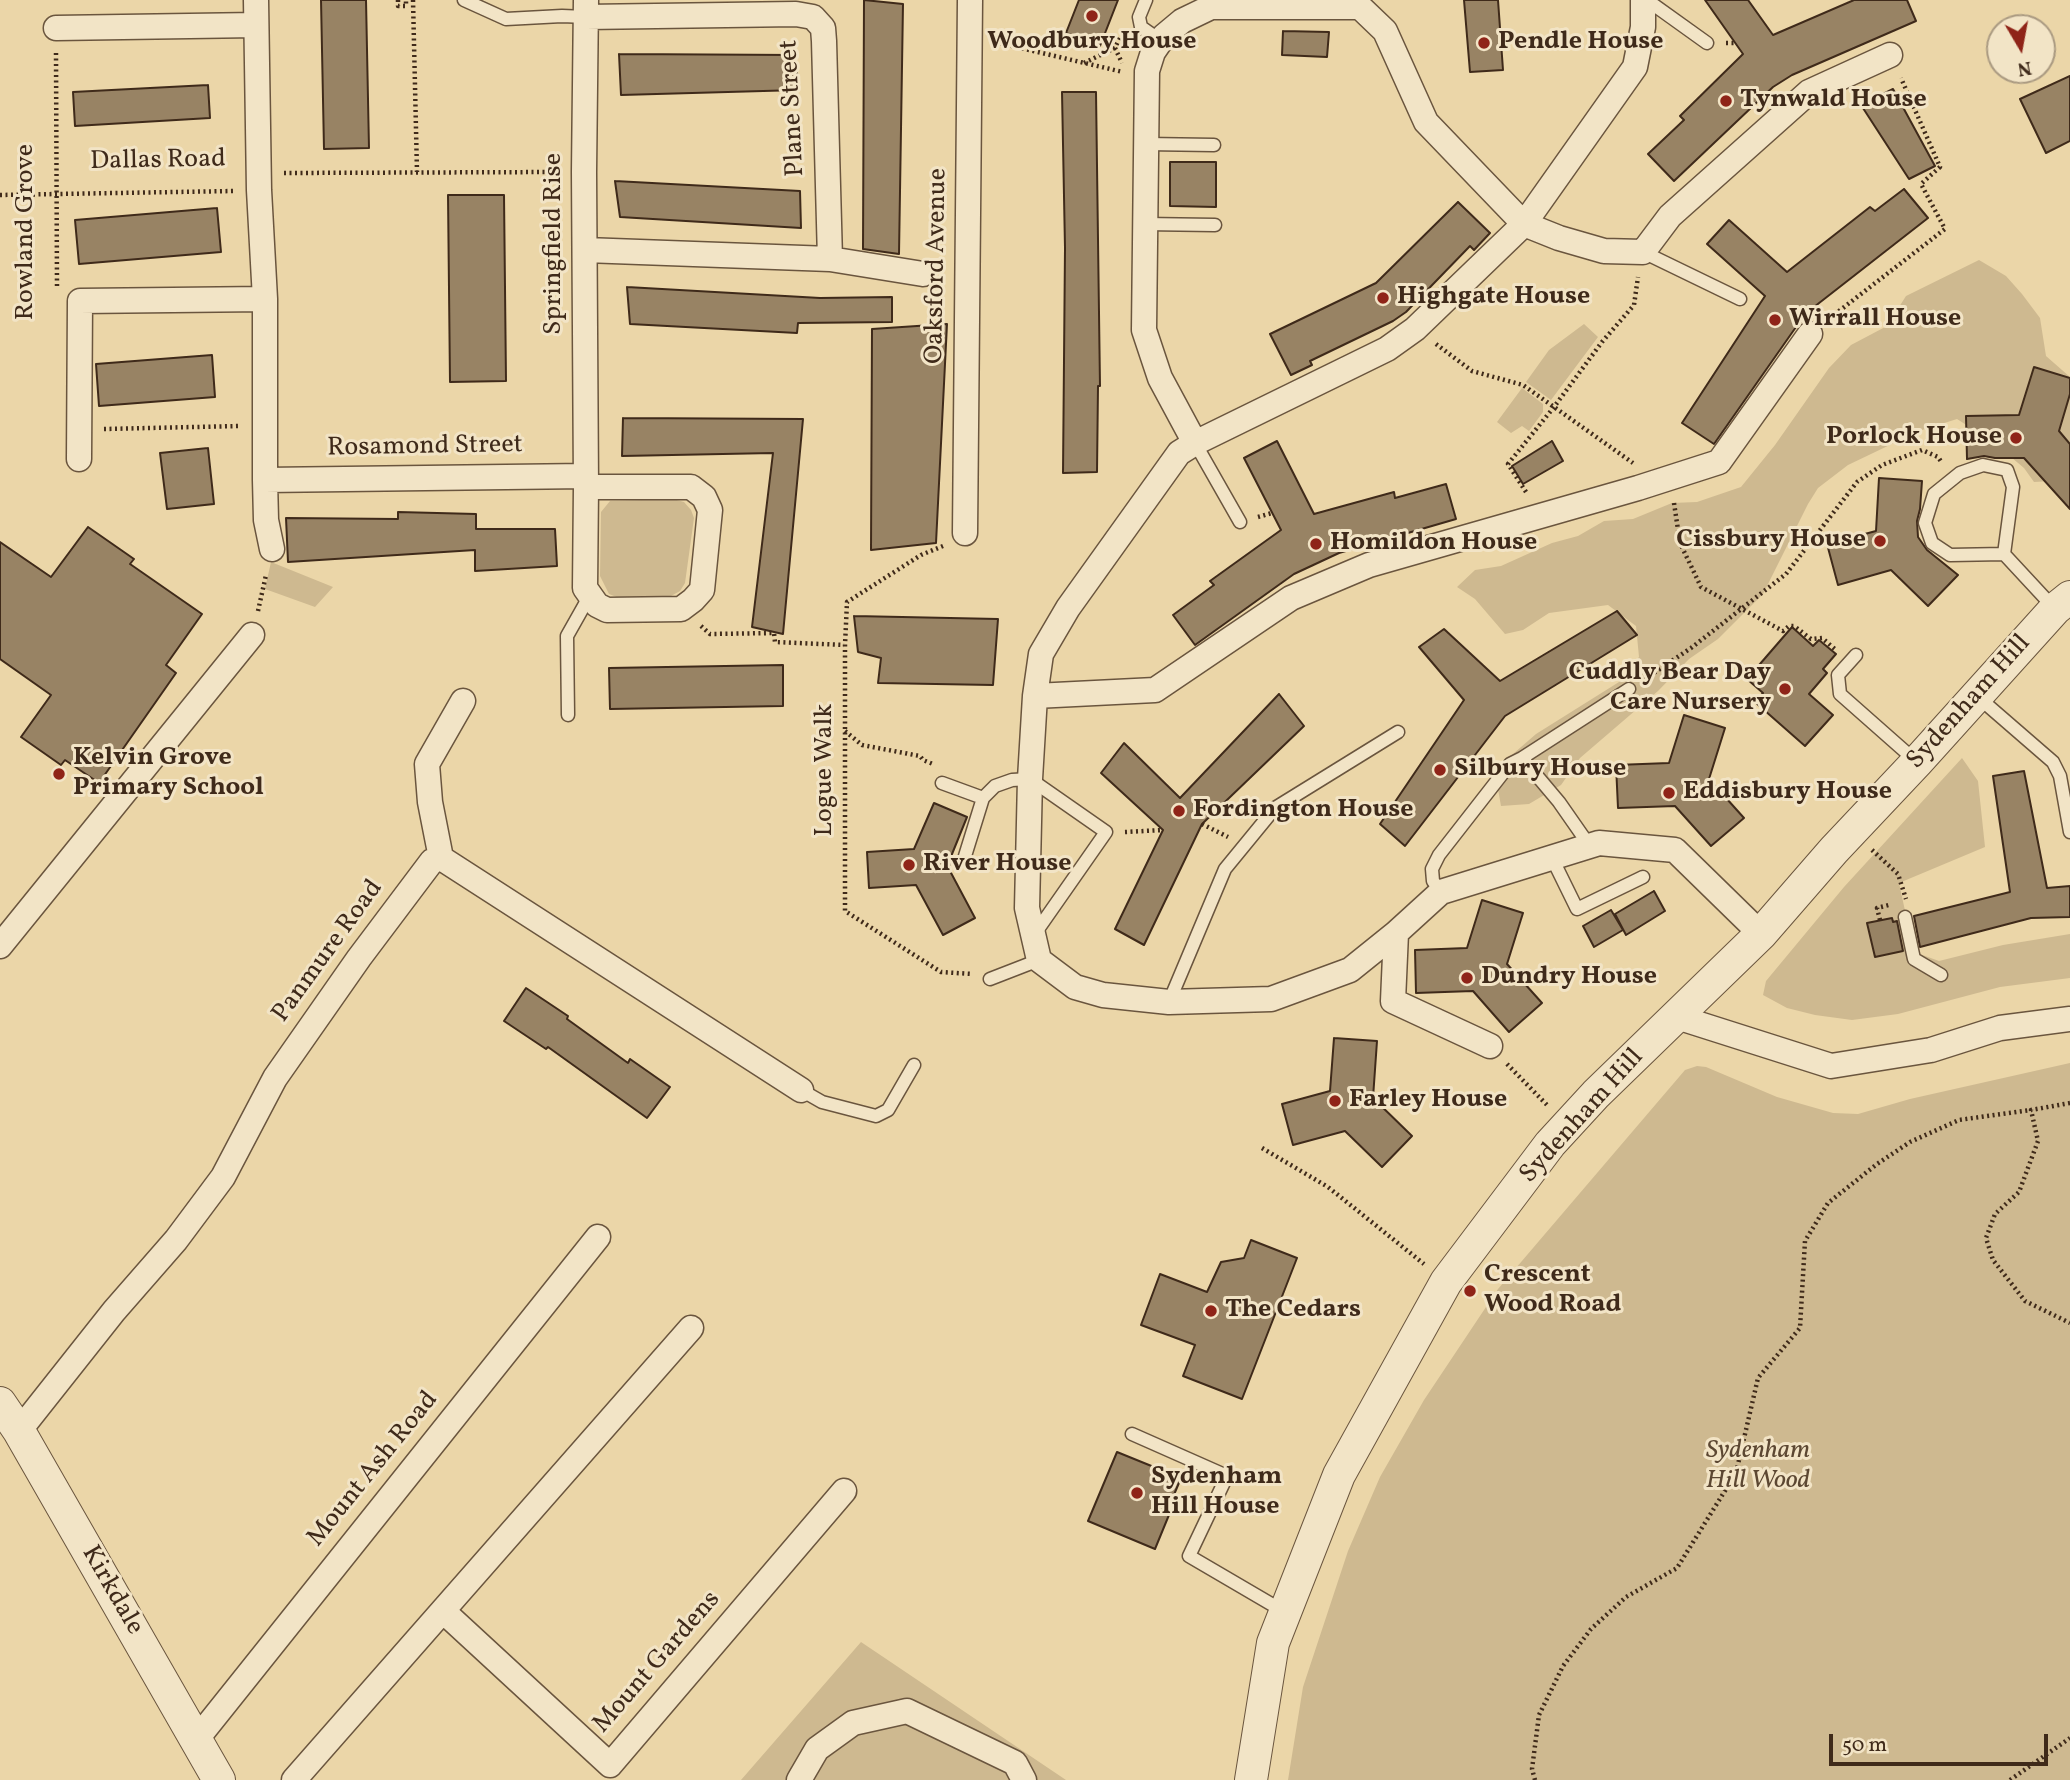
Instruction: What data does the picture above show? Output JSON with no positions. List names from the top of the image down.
{
  "streets": {
    "street": [
      "Plane Street",
      "Dallas Road",
      "Springfield Rise",
      "Oaksford Avenue",
      "Rosamond Street",
      "Sydenham Hill",
      "Panmure Road",
      "Mount Ash Road",
      "Kirkdale",
      "Mount Gardens"
    ],
    "path": ["Rowland Grove", "Logue Walk"]
  },
  "crossings": [
    ["Plane Street", "Springfield Rise"],
    ["Dallas Road", "Rowland Grove"],
    ["Dallas Road", "Rosamond Street"],
    ["Springfield Rise", "Rosamond Street"],
    ["Oaksford Avenue", "Logue Walk"],
    ["Panmure Road", "Kirkdale"],
    ["Mount Ash Road", "Kirkdale"]
  ],
  "parks": ["Sydenham Hill Wood"],
  "places": [
    "Woodbury House",
    "Pendle House",
    "Tynwald House",
    "Highgate House",
    "Wirrall House",
    "Porlock House",
    "Cissbury House",
    "Homildon House",
    "Cuddly Bear Day Care Nursery",
    "Silbury House",
    "Kelvin Grove Primary School",
    "Eddisbury House",
    "Fordington House",
    "River House",
    "Dundry House",
    "Farley House",
    "Crescent Wood Road",
    "The Cedars",
    "Sydenham Hill House"
  ],
  "scale_bar": "50 m",
  "north": "bottom"
}
